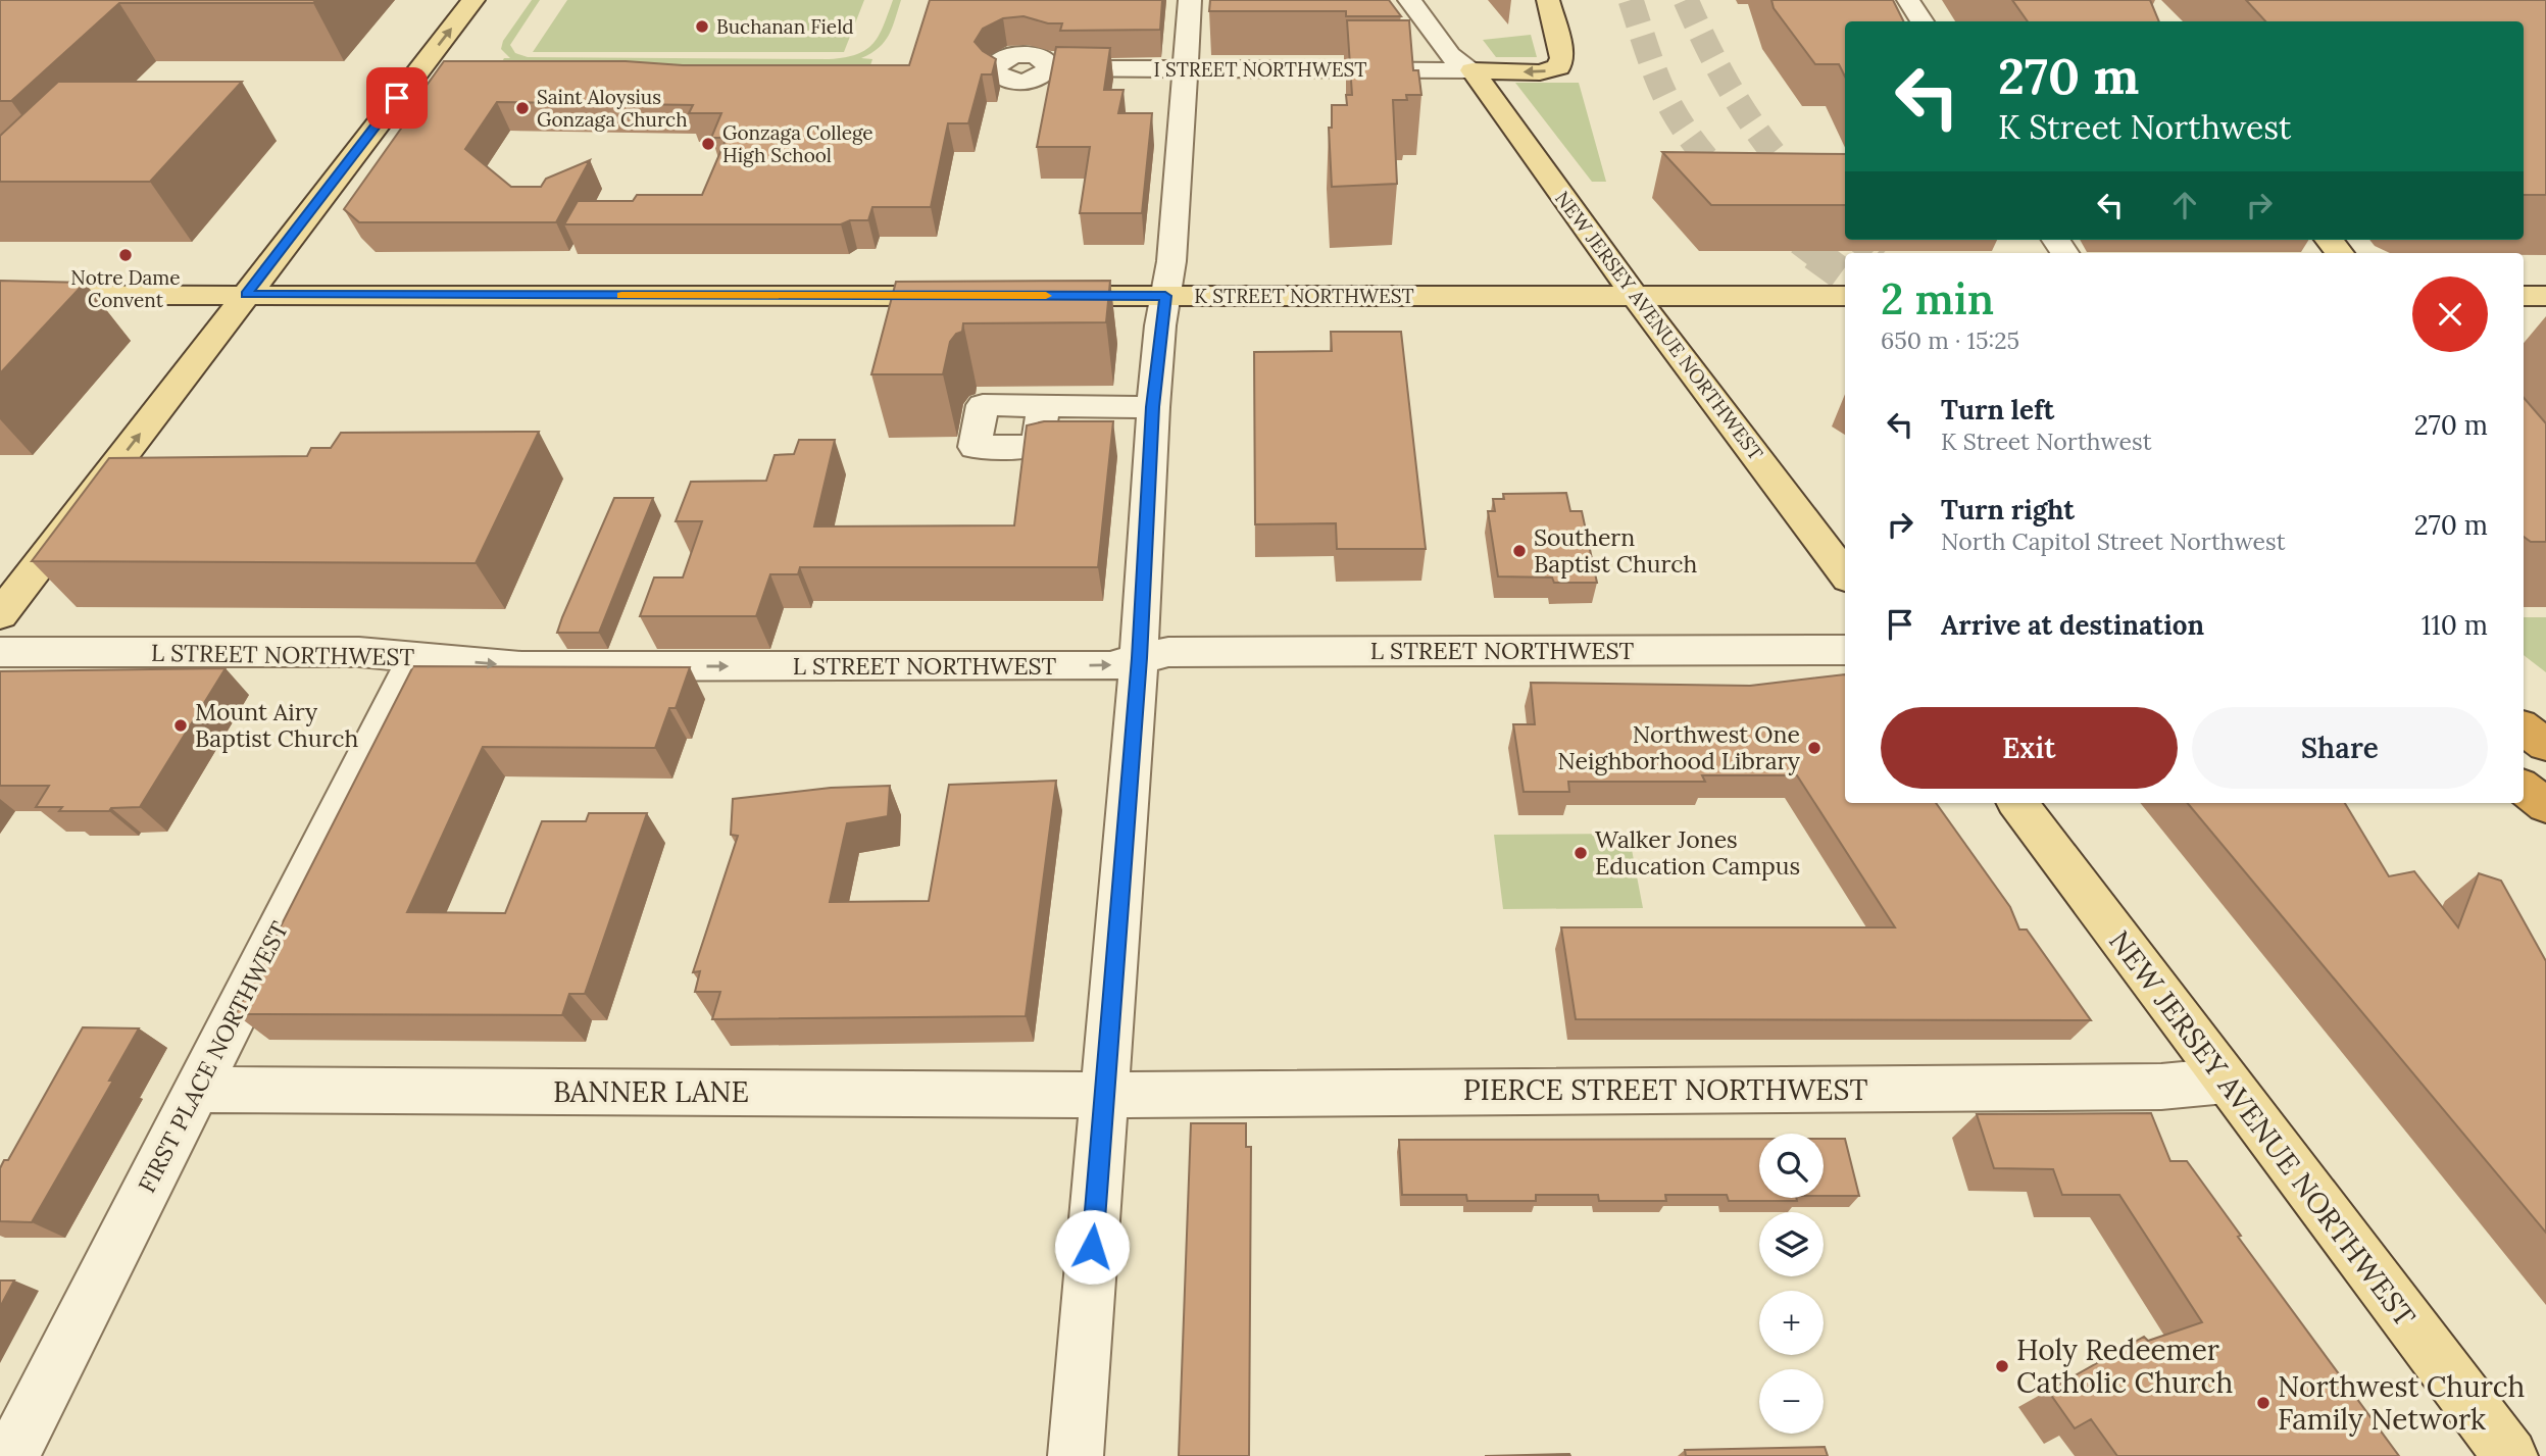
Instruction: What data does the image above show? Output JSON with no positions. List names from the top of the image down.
{
  "streets": {
    "main road": ["K STREET NORTHWEST", "NEW JERSEY AVENUE NORTHWEST"],
    "street": [
      "I STREET NORTHWEST",
      "L STREET NORTHWEST",
      "FIRST PLACE NORTHWEST",
      "PIERCE STREET NORTHWEST",
      "BANNER LANE"
    ]
  },
  "crossings": [
    ["I STREET NORTHWEST", "NEW JERSEY AVENUE NORTHWEST"],
    ["K STREET NORTHWEST", "NEW JERSEY AVENUE NORTHWEST"],
    ["NEW JERSEY AVENUE NORTHWEST", "PIERCE STREET NORTHWEST"],
    ["L STREET NORTHWEST", "FIRST PLACE NORTHWEST"],
    ["FIRST PLACE NORTHWEST", "BANNER LANE"],
    ["PIERCE STREET NORTHWEST", "BANNER LANE"]
  ],
  "one_way": ["L STREET NORTHWEST"],
  "places": [
    "Buchanan Field",
    "Saint Aloysius Gonzaga Church",
    "Gonzaga College High School",
    "Notre Dame Convent",
    "Southern Baptist Church",
    "Mount Airy Baptist Church",
    "Northwest One Neighborhood Library",
    "Walker Jones Education Campus",
    "Holy Redeemer Catholic Church",
    "Northwest Church Family Network"
  ],
  "page": {
    "turn": ["270 m", "K Street Northwest"],
    "heading": ["2 min", "650 m · 15:25"],
    "list": [
      {
        "name": "Turn left",
        "note": "K Street Northwest",
        "value": "270 m"
      },
      {
        "name": "Turn right",
        "note": "North Capitol Street Northwest",
        "value": "270 m"
      },
      {
        "name": "Arrive at destination",
        "value": "110 m"
      }
    ],
    "buttons": ["Exit", "Share"],
    "map_buttons": ["+", "−"]
  }
}
